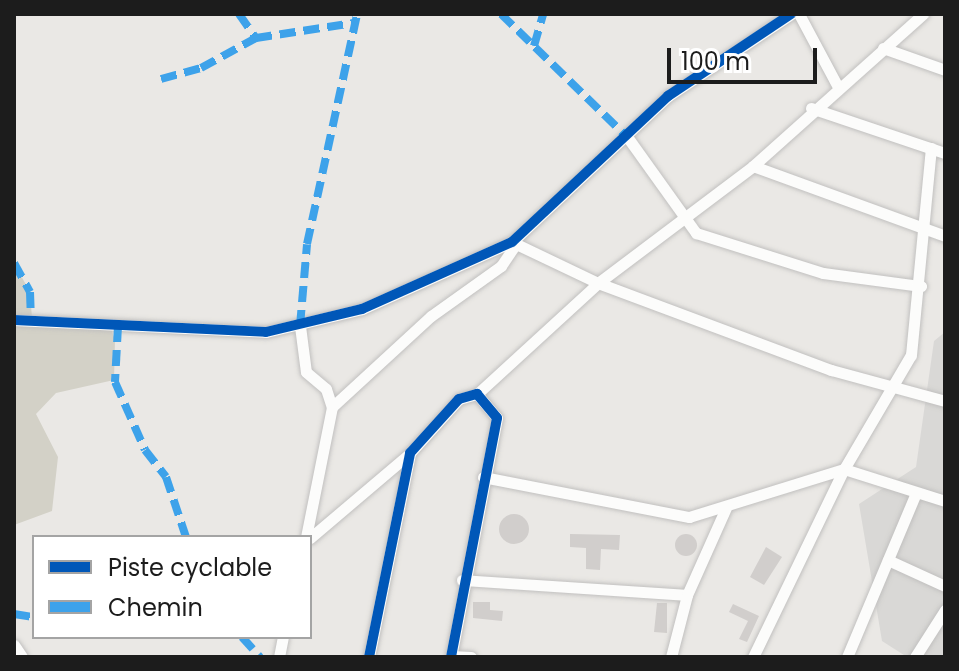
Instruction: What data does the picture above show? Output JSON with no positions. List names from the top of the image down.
{
  "legend": ["Piste cyclable", "Chemin"],
  "scale_bar": "100 m"
}
